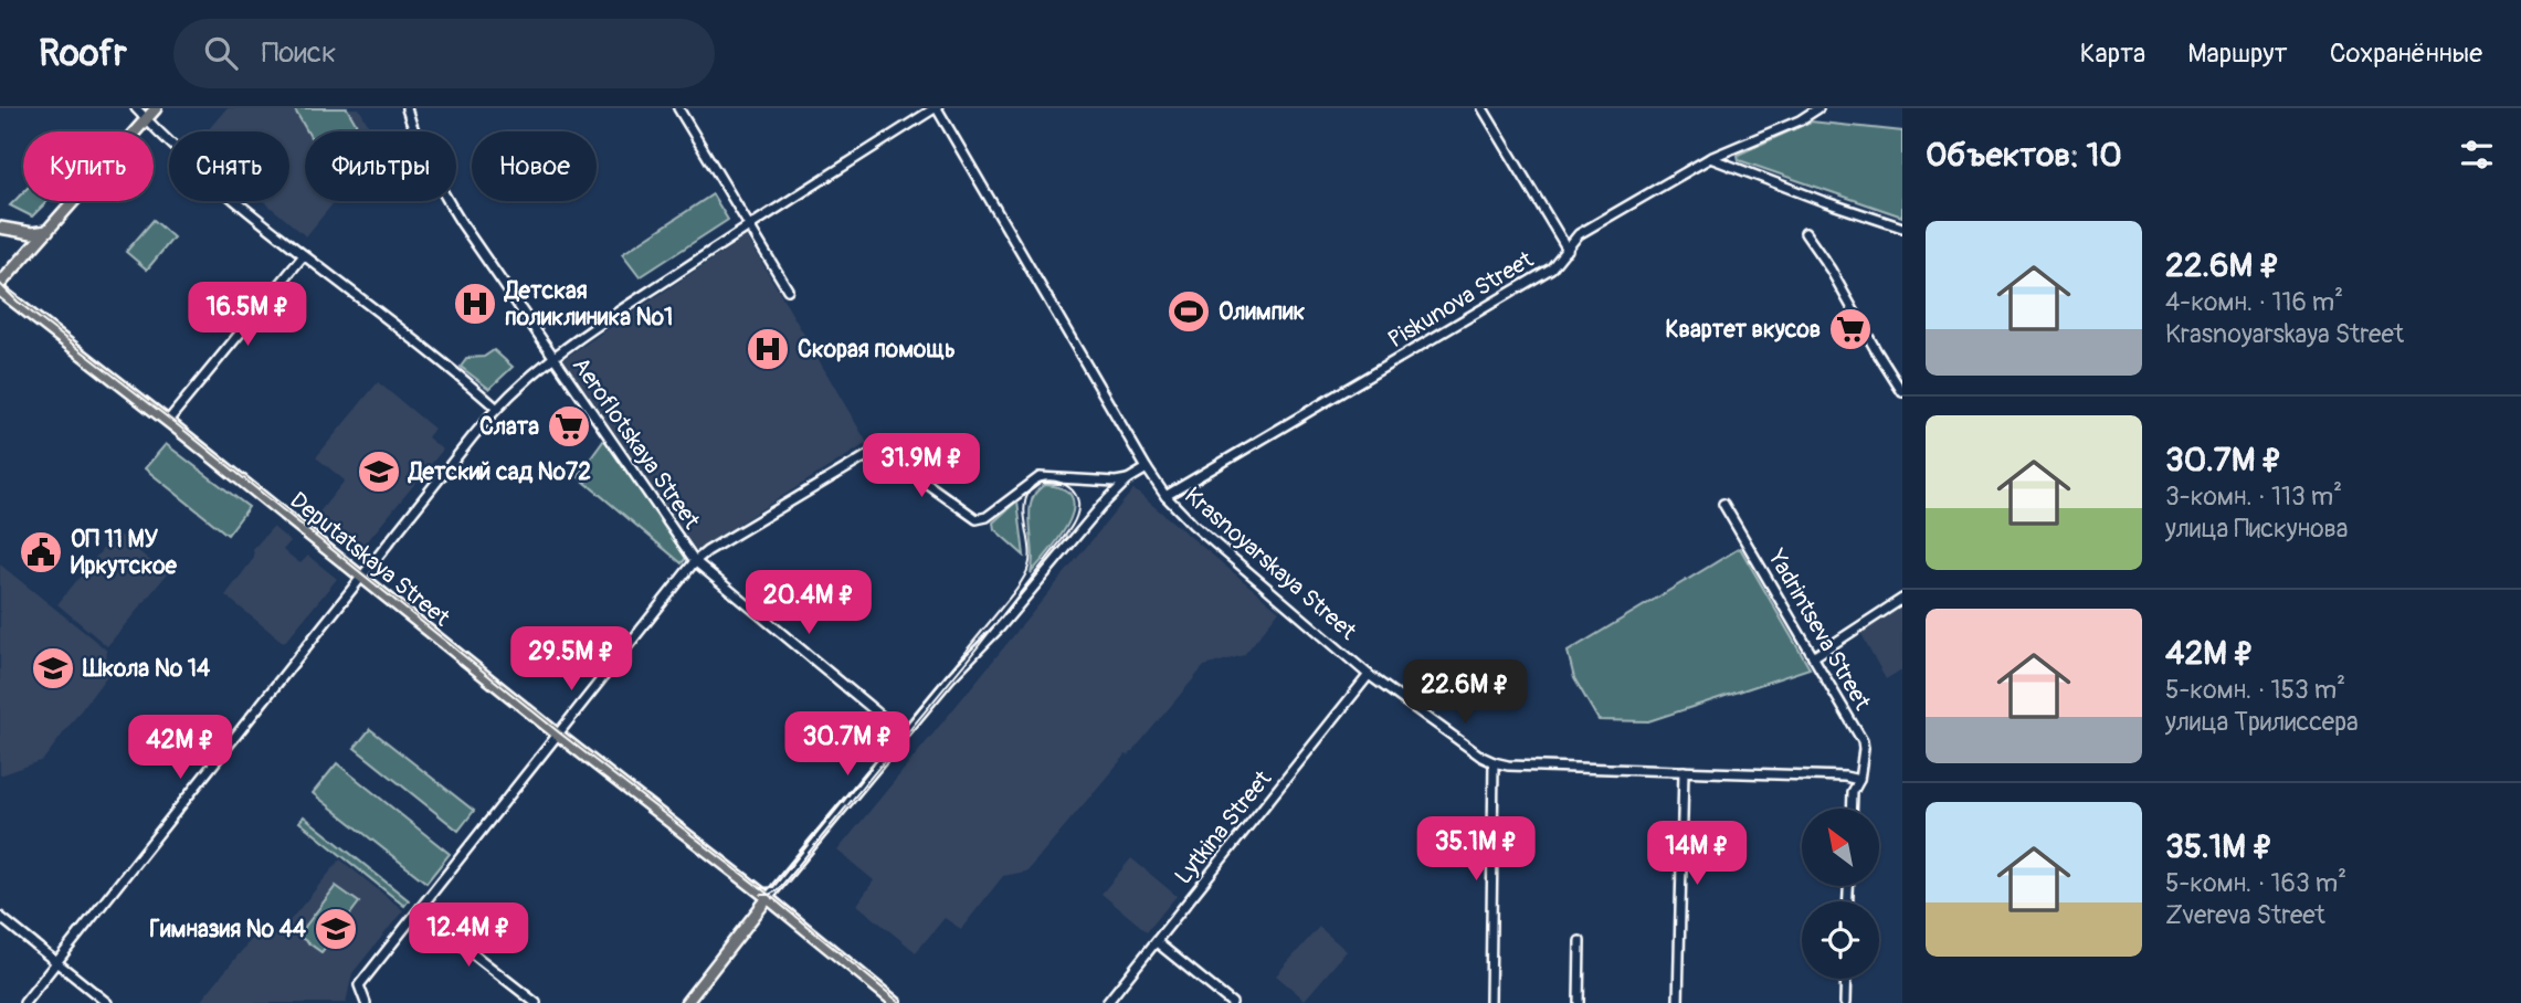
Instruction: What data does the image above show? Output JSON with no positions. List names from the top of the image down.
{
  "streets": {
    "main road": ["Deputatskaya Street"],
    "street": [
      "Piskunova Street",
      "Aeroflotskaya Street",
      "Krasnoyarskaya Street",
      "Yadrintseva Street",
      "Lytkina Street"
    ]
  },
  "crossings": [
    ["Piskunova Street", "Krasnoyarskaya Street"],
    ["Krasnoyarskaya Street", "Yadrintseva Street"],
    ["Krasnoyarskaya Street", "Lytkina Street"]
  ],
  "places": {
    "hospital": ["Детская поликлиника №1", "Скорая помощь"],
    "sports": ["Олимпик"],
    "supermarket": ["Квартет вкусов", "Слата"],
    "school or university": ["Детский сад №72", "Школа № 14", "Гимназия № 44"],
    "public building": ["ОП 11 МУ Иркутское"]
  },
  "north": "top left",
  "page": {
    "header": "Roofr",
    "search": "Поиск",
    "nav": ["Карта", "Маршрут", "Сохранённые"],
    "heading": "Объектов: 10",
    "chip": [
      "Купить",
      "Снять",
      "Фильтры",
      "Новое"
    ],
    "list": [
      {
        "name": "22.6M ₽",
        "note": "4-комн. · 116 m² · Krasnoyarskaya Street"
      },
      {
        "name": "30.7M ₽",
        "note": "3-комн. · 113 m² · улица Пискунова"
      },
      {
        "name": "42M ₽",
        "note": "5-комн. · 153 m² · улица Трилиссера"
      },
      {
        "name": "35.1M ₽",
        "note": "5-комн. · 163 m² · Zvereva Street"
      }
    ],
    "price": [
      "16.5M ₽",
      "31.9M ₽",
      "20.4M ₽",
      "29.5M ₽",
      "22.6M ₽",
      "30.7M ₽",
      "42M ₽",
      "35.1M ₽",
      "14M ₽",
      "12.4M ₽"
    ]
  }
}
